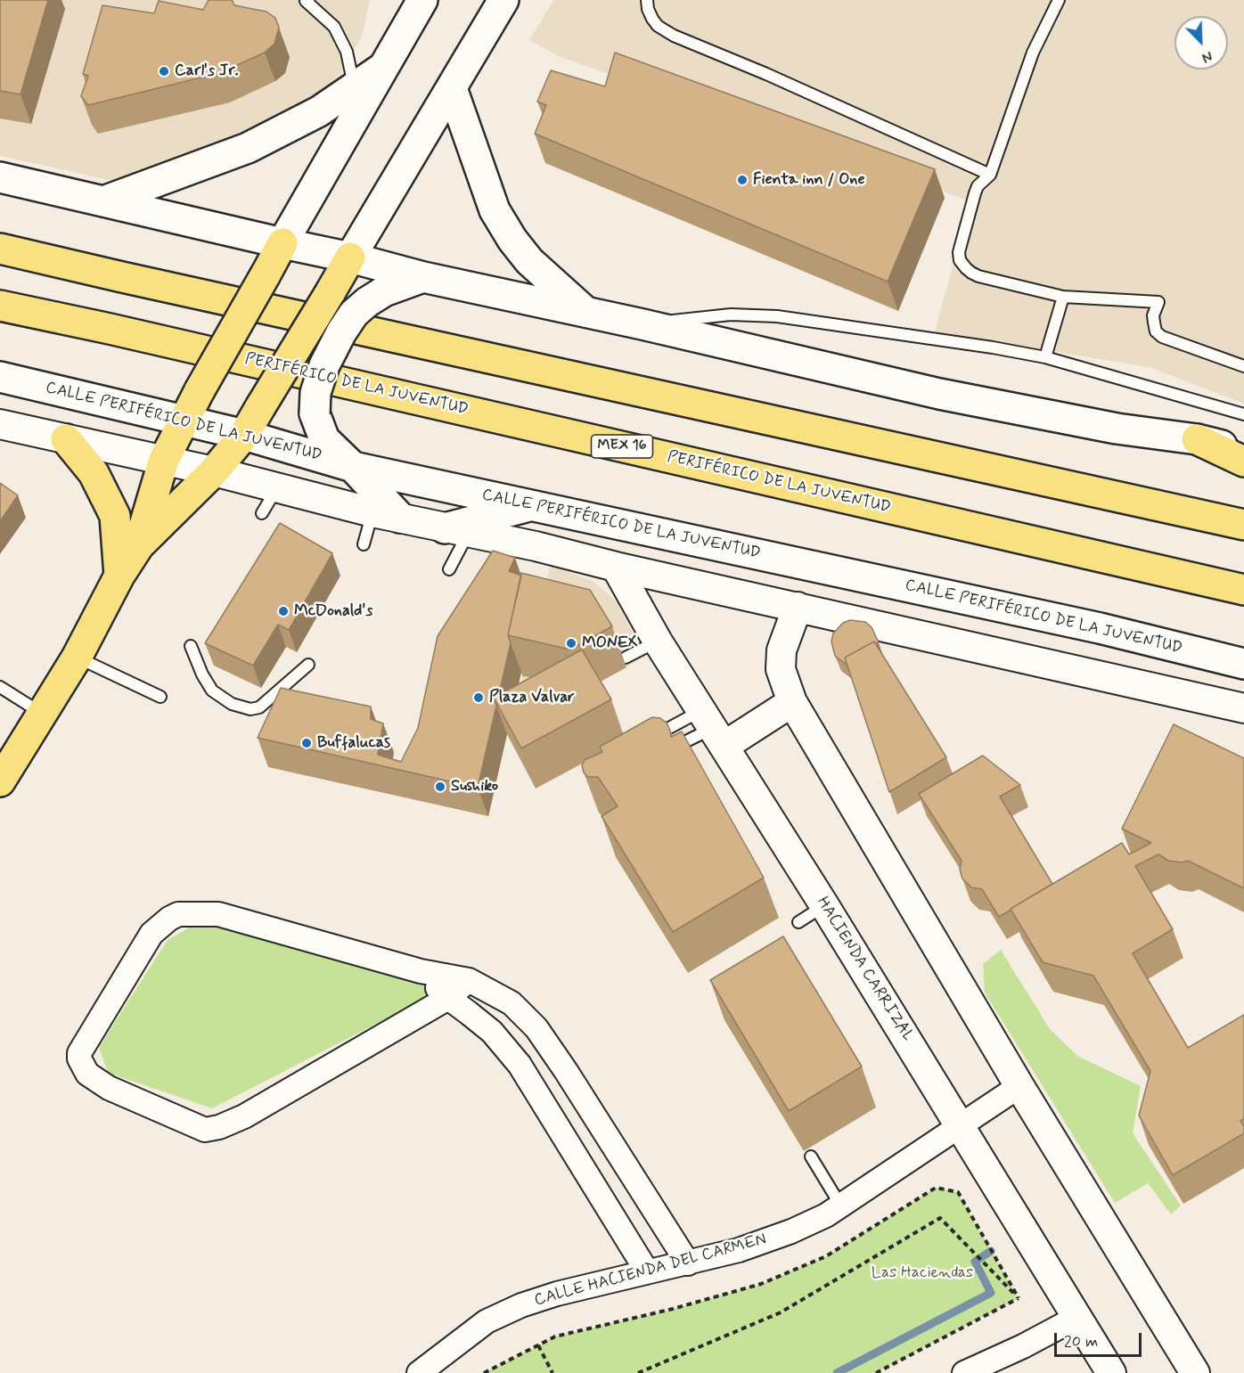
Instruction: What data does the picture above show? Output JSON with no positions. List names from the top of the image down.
{
  "streets": {
    "main road": ["PERIFÉRICO DE LA JUVENTUD", "CALLE PERIFÉRICO DE LA JUVENTUD", "MEX 16"],
    "street": ["HACIENDA CARRIZAL", "CALLE HACIENDA DEL CARMEN"]
  },
  "crossings": [
    ["HACIENDA CARRIZAL", "CALLE HACIENDA DEL CARMEN"]
  ],
  "parks": ["Las Haciendas"],
  "places": [
    "Carl's Jr.",
    "Fienta inn / One",
    "McDonald's",
    "MONEX",
    "Plaza Valvar",
    "Buffalucas",
    "Sushiko"
  ],
  "scale_bar": "20 m",
  "north": "bottom right"
}
